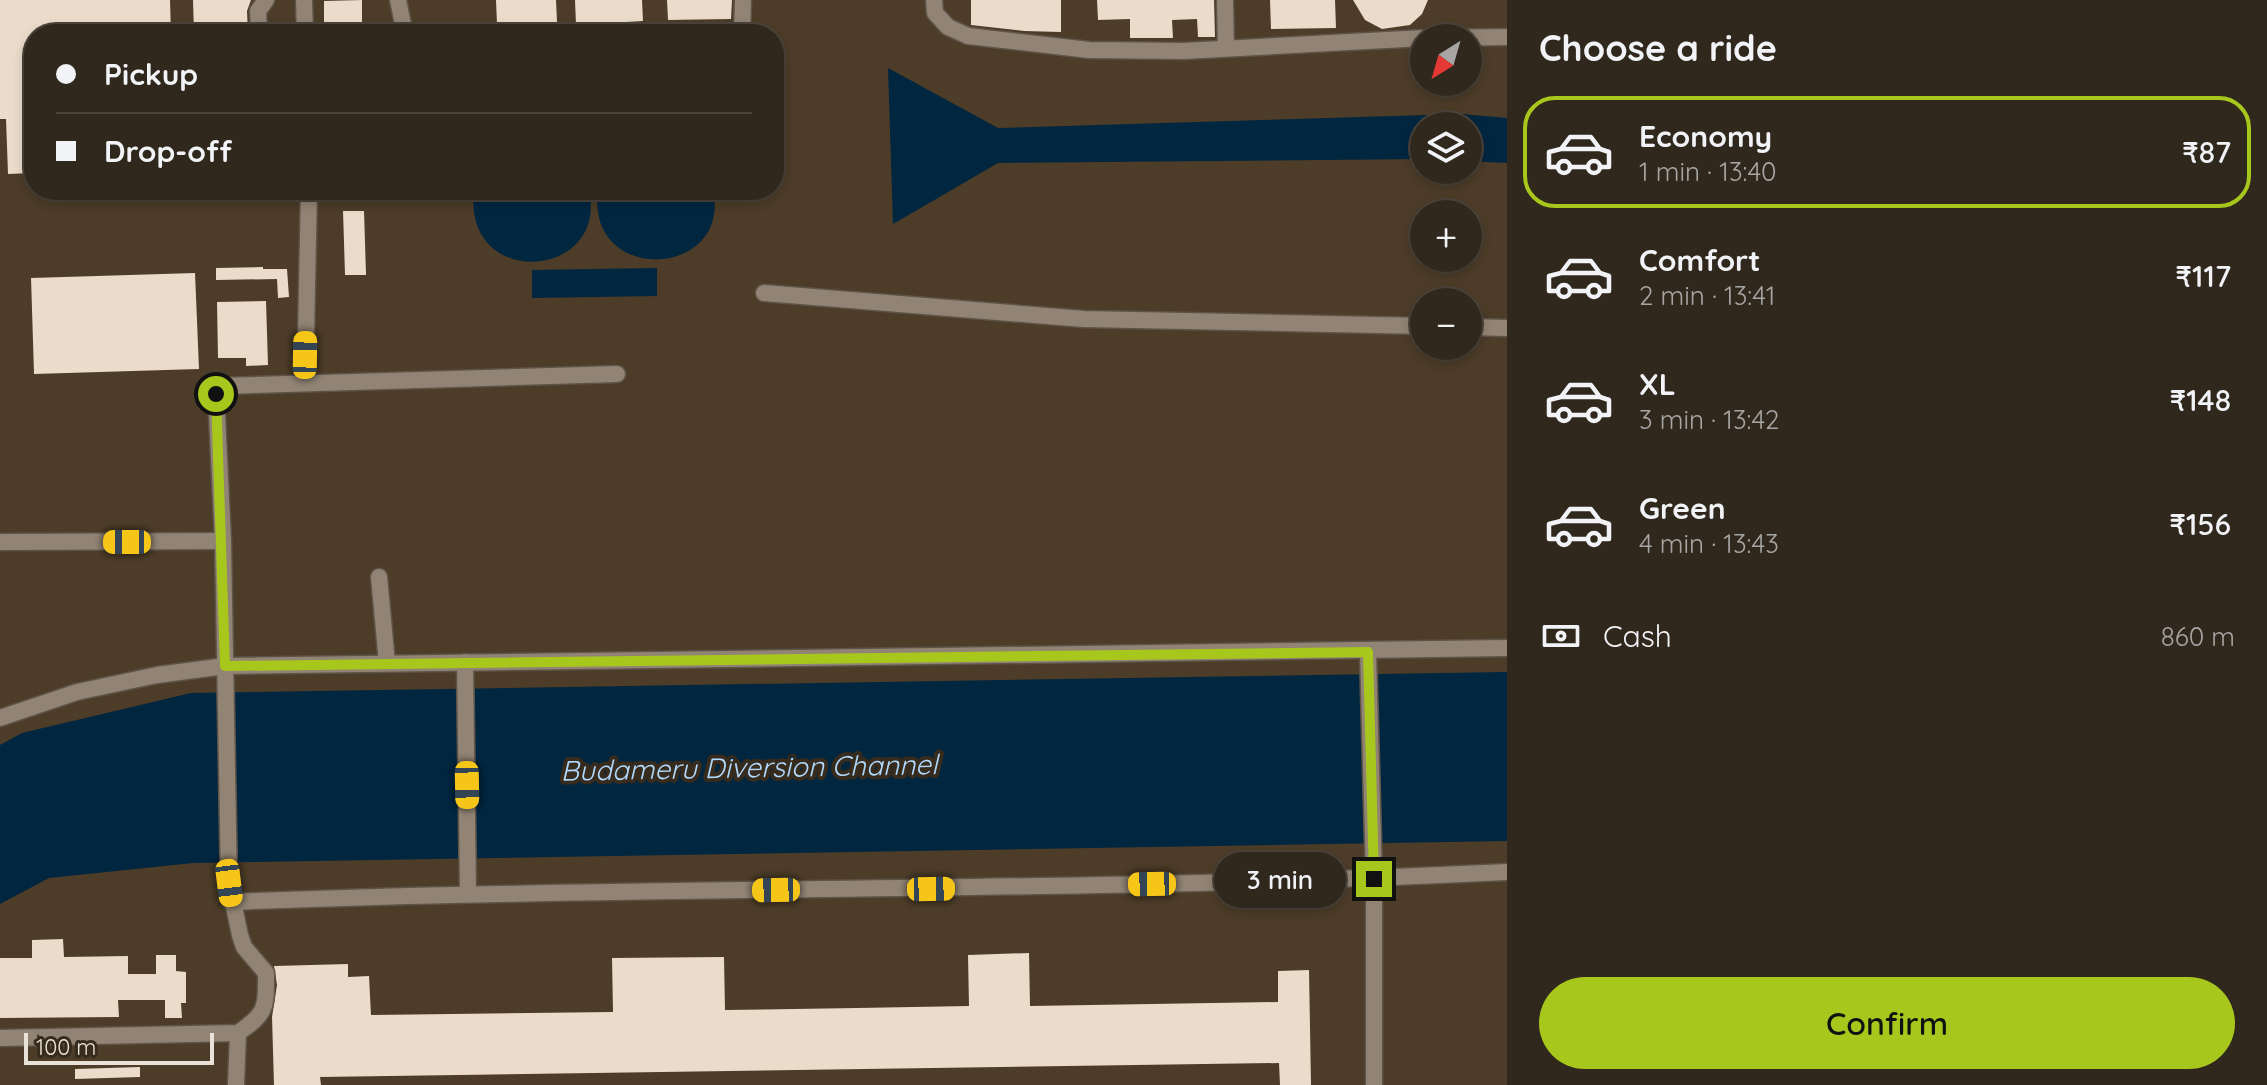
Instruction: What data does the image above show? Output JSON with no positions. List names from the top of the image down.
{
  "water": ["Budameru Diversion Channel"],
  "scale_bar": "100 m",
  "north": "bottom left",
  "page": {
    "heading": "Choose a ride",
    "map_buttons": ["+", "−"],
    "banner": ["Pickup", "Drop-off"],
    "list": [
      {
        "name": "Economy",
        "note": "1 min · 13:40",
        "value": "₹87"
      },
      {
        "name": "Comfort",
        "note": "2 min · 13:41",
        "value": "₹117"
      },
      {
        "name": "XL",
        "note": "3 min · 13:42",
        "value": "₹148"
      },
      {
        "name": "Green",
        "note": "4 min · 13:43",
        "value": "₹156"
      }
    ],
    "pay": ["Cash", "860 m"],
    "bubble": "3 min",
    "buttons": "Confirm",
    "scale": "100 m"
  }
}
